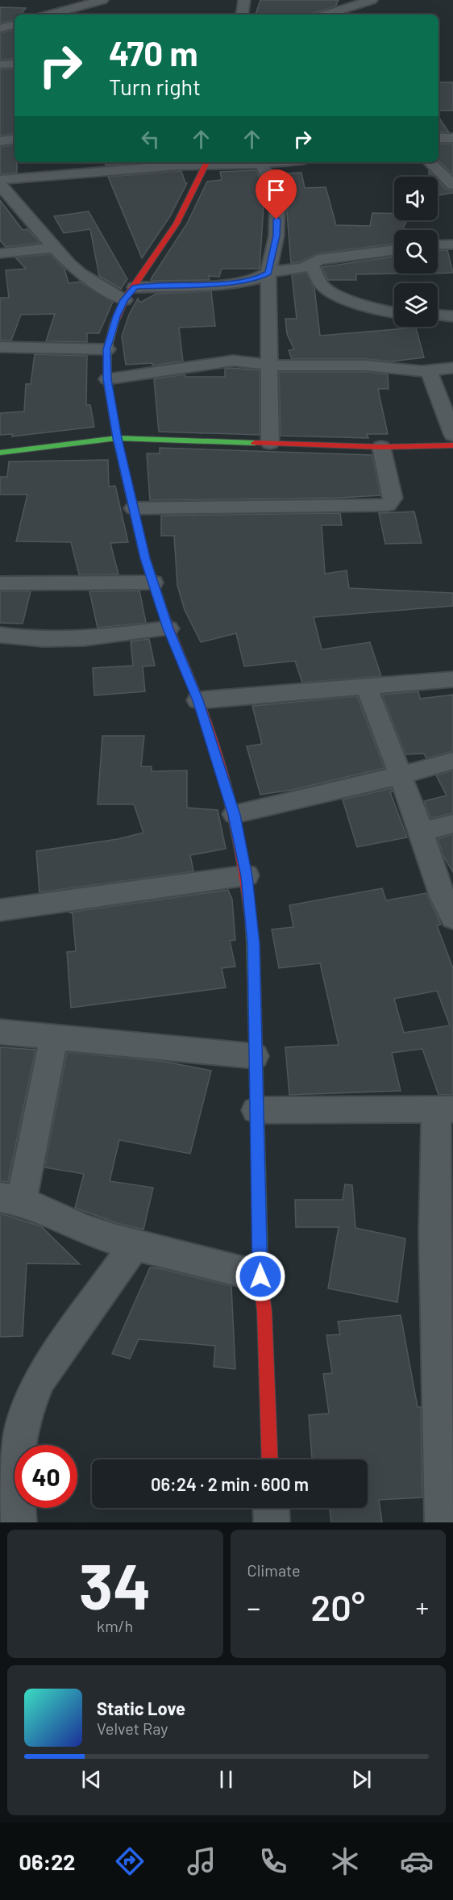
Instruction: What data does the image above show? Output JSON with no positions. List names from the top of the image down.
{
  "page": {
    "turn": ["470 m", "Turn right"],
    "limit": "40",
    "trip": "06:24 · 2 min · 600 m",
    "tile": [
      ["34", "km/h"],
      "Climate"
    ],
    "heat": ["−", "20°", "+"],
    "song": ["Static Love", "Velvet Ray"],
    "tabs": "06:22"
  }
}
